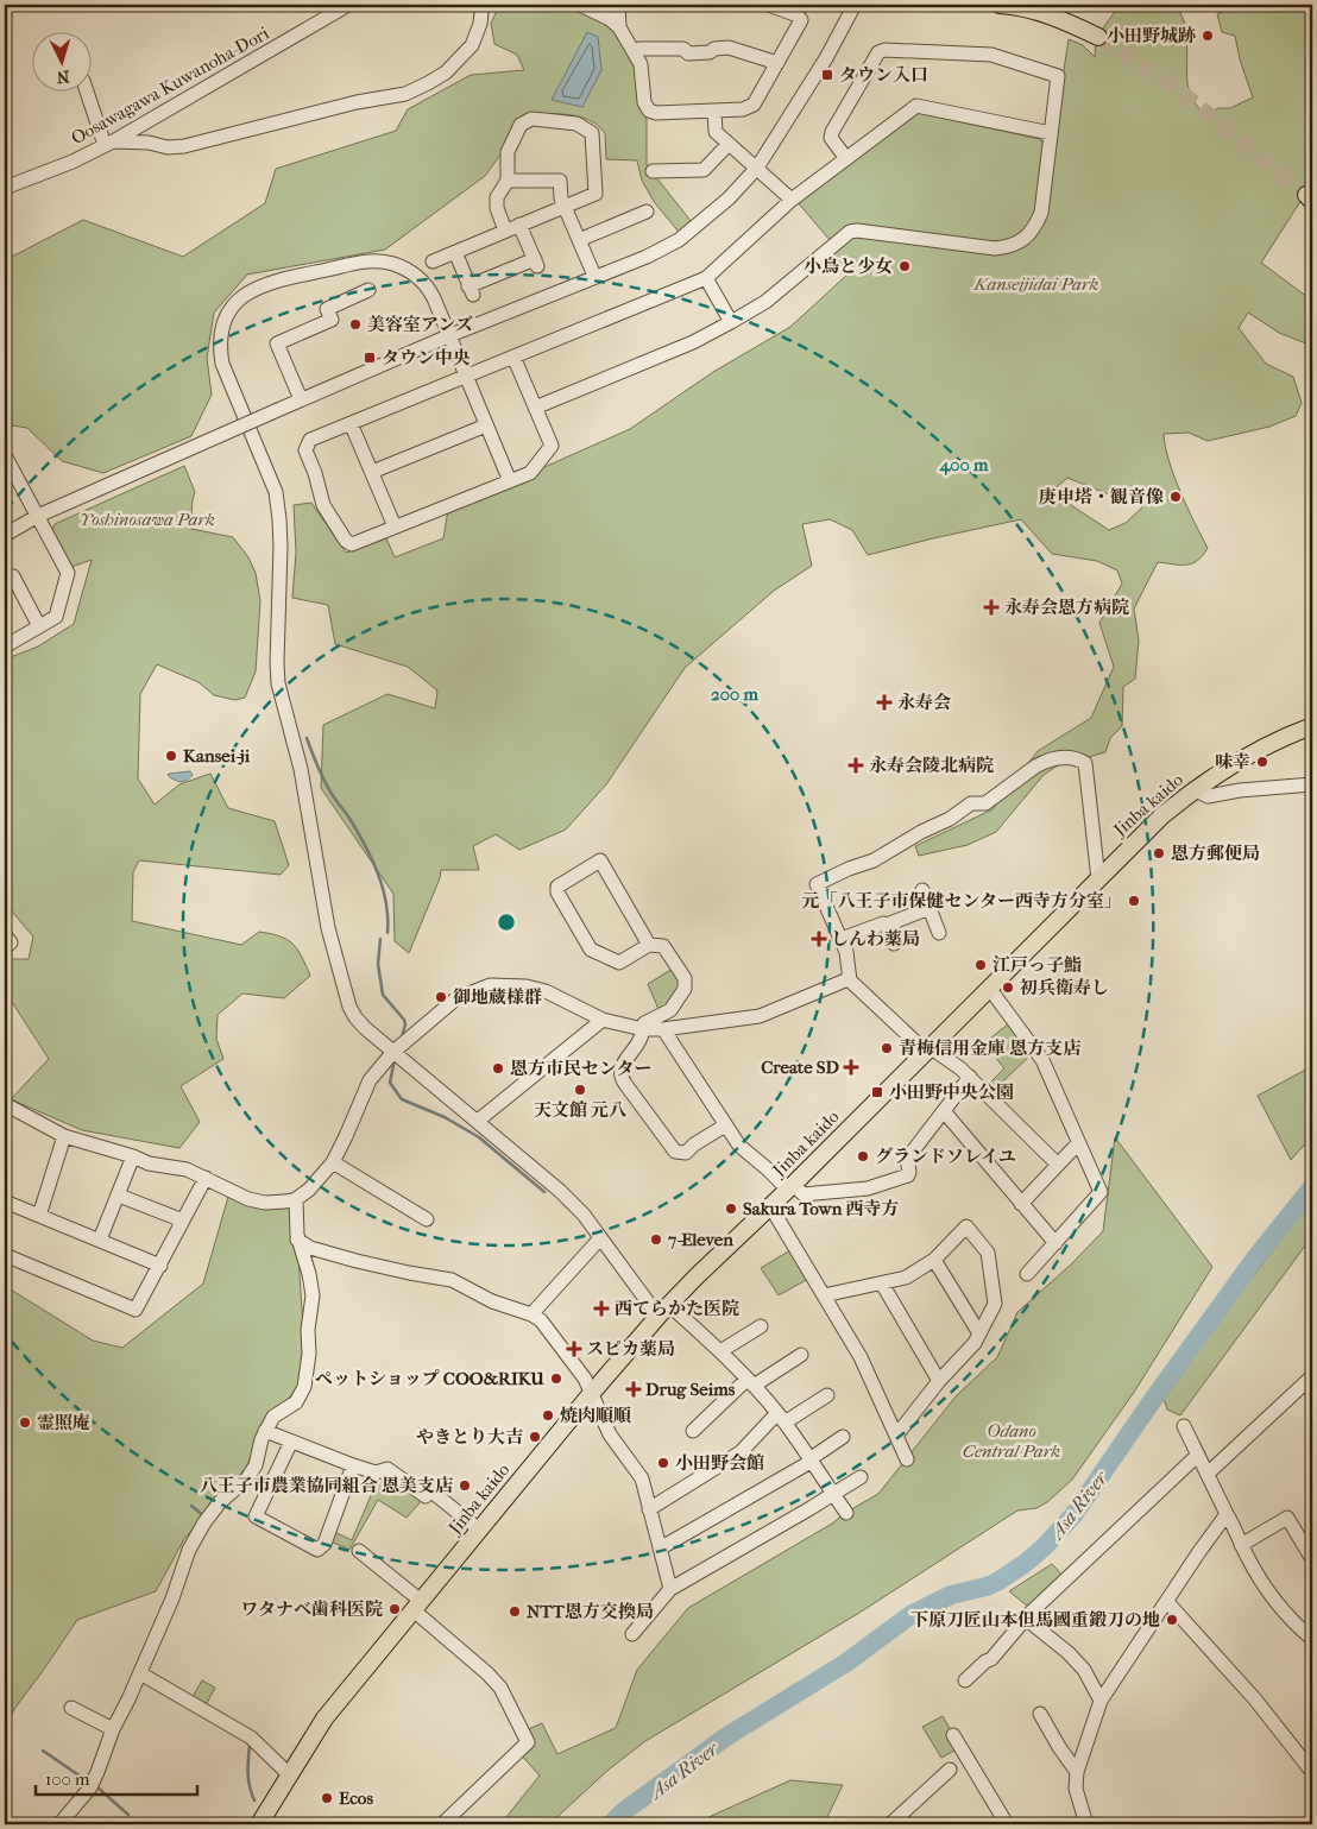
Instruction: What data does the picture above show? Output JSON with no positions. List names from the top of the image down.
{
  "streets": {
    "main road": ["Jinba kaido"],
    "street": ["Oosawagawa Kuwanoha-Dori"]
  },
  "water": ["Asa River"],
  "parks": ["Kanseijidai Park", "Yoshinosawa Park", "Odano Central Park"],
  "places": {
    "other": [
      "小田野城跡",
      "小鳥と少女",
      "美容室アンズ",
      "庚申塔・観音像",
      "Kansei-ji",
      "味幸",
      "恩方郵便局",
      "元「八王子市保健センター西寺方分室」",
      "江戸っ子鮨",
      "初兵衛寿し",
      "御地蔵様群",
      "青梅信用金庫 恩方支店",
      "恩方市民センター",
      "天文館 元八",
      "グランドソレイユ",
      "Sakura Town 西寺方",
      "7-Eleven",
      "ペットショップ COO&RIKU",
      "焼肉順順",
      "霊照庵",
      "やきとり大吉",
      "小田野会館",
      "八王子市農業協同組合 恩美支店",
      "ワタナベ歯科医院",
      "NTT恩方交換局",
      "下原刀匠山本但馬國重鍛刀の地",
      "Ecos"
    ],
    "transit": ["タウン入口", "タウン中央", "小田野中央公園"],
    "health": [
      "永寿会恩方病院",
      "永寿会",
      "永寿会陵北病院",
      "しんわ薬局",
      "Create SD",
      "西てらかた医院",
      "スピカ薬局",
      "Drug Seims"
    ]
  },
  "scale_bar": "100 m",
  "north": "bottom",
  "rings": ["400 m", "200 m"]
}
